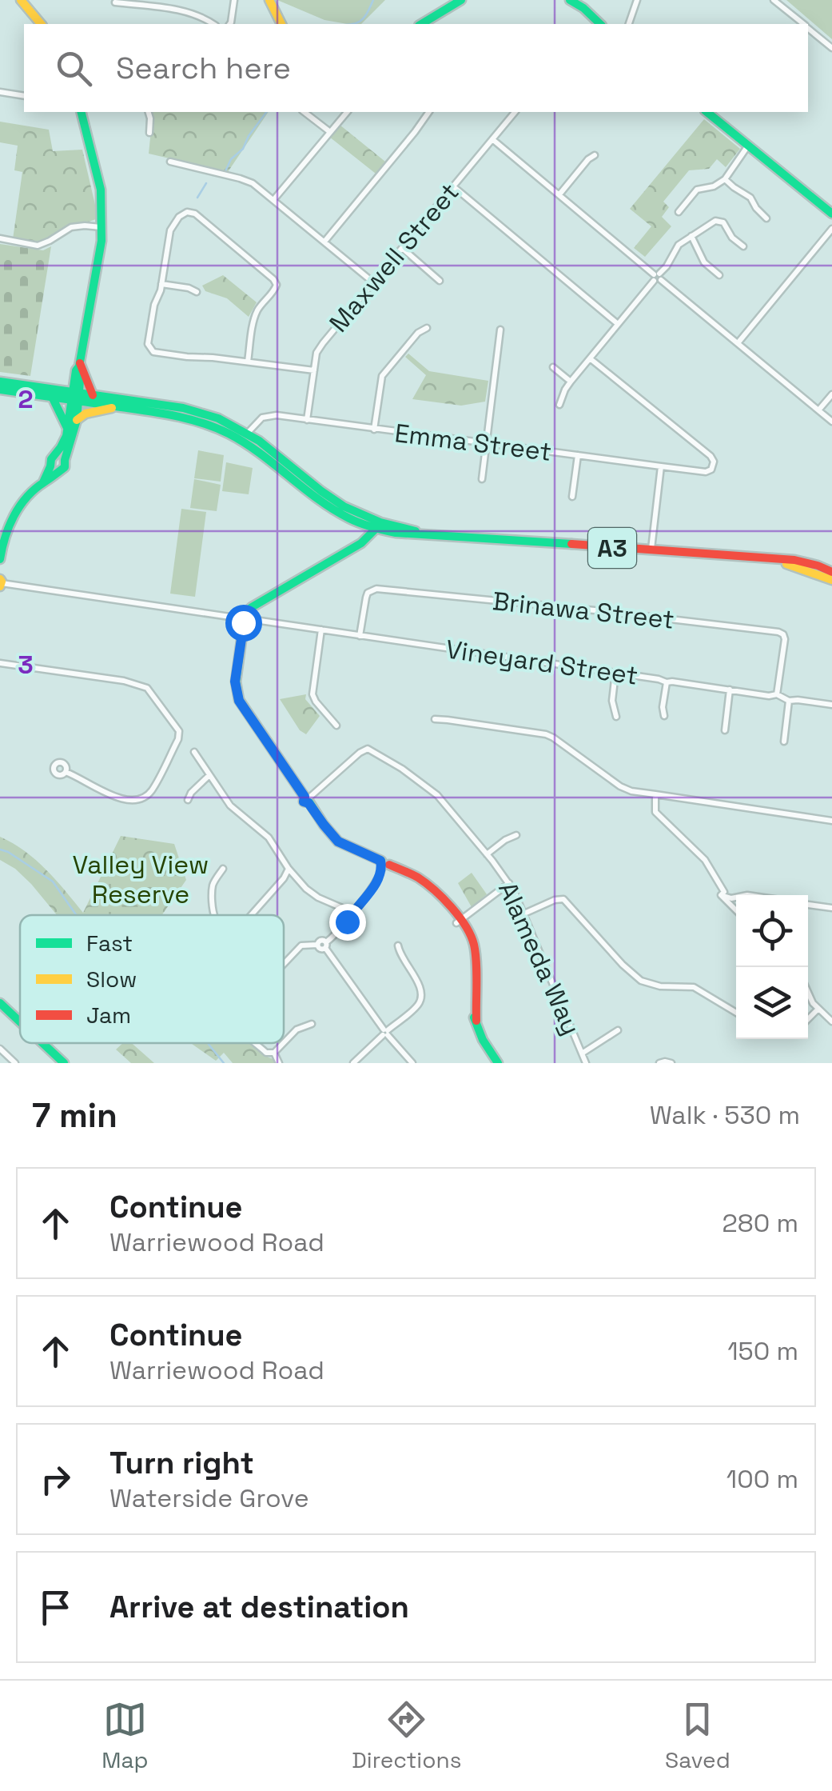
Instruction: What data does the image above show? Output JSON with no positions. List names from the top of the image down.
{
  "streets": {
    "main road": ["A3"],
    "street": [
      "Maxwell Street",
      "Emma Street",
      "Brinawa Street",
      "Vineyard Street",
      "Alameda Way"
    ]
  },
  "crossings": [
    ["Maxwell Street", "Emma Street"],
    ["Emma Street", "A3"],
    ["Brinawa Street", "Vineyard Street"]
  ],
  "parks": ["Valley View Reserve"],
  "legend": ["Fast", "Slow", "Jam"],
  "page": {
    "search": "Search here",
    "heading": ["7 min", "Walk · 530 m"],
    "list": [
      ["Continue", "Warriewood Road", "280 m"],
      ["Continue", "Warriewood Road", "150 m"],
      ["Turn right", "Waterside Grove", "100 m"],
      "Arrive at destination"
    ],
    "nav": ["Map", "Directions", "Saved"]
  },
  "grid": {
    "rows": ["2", "3"]
  }
}
